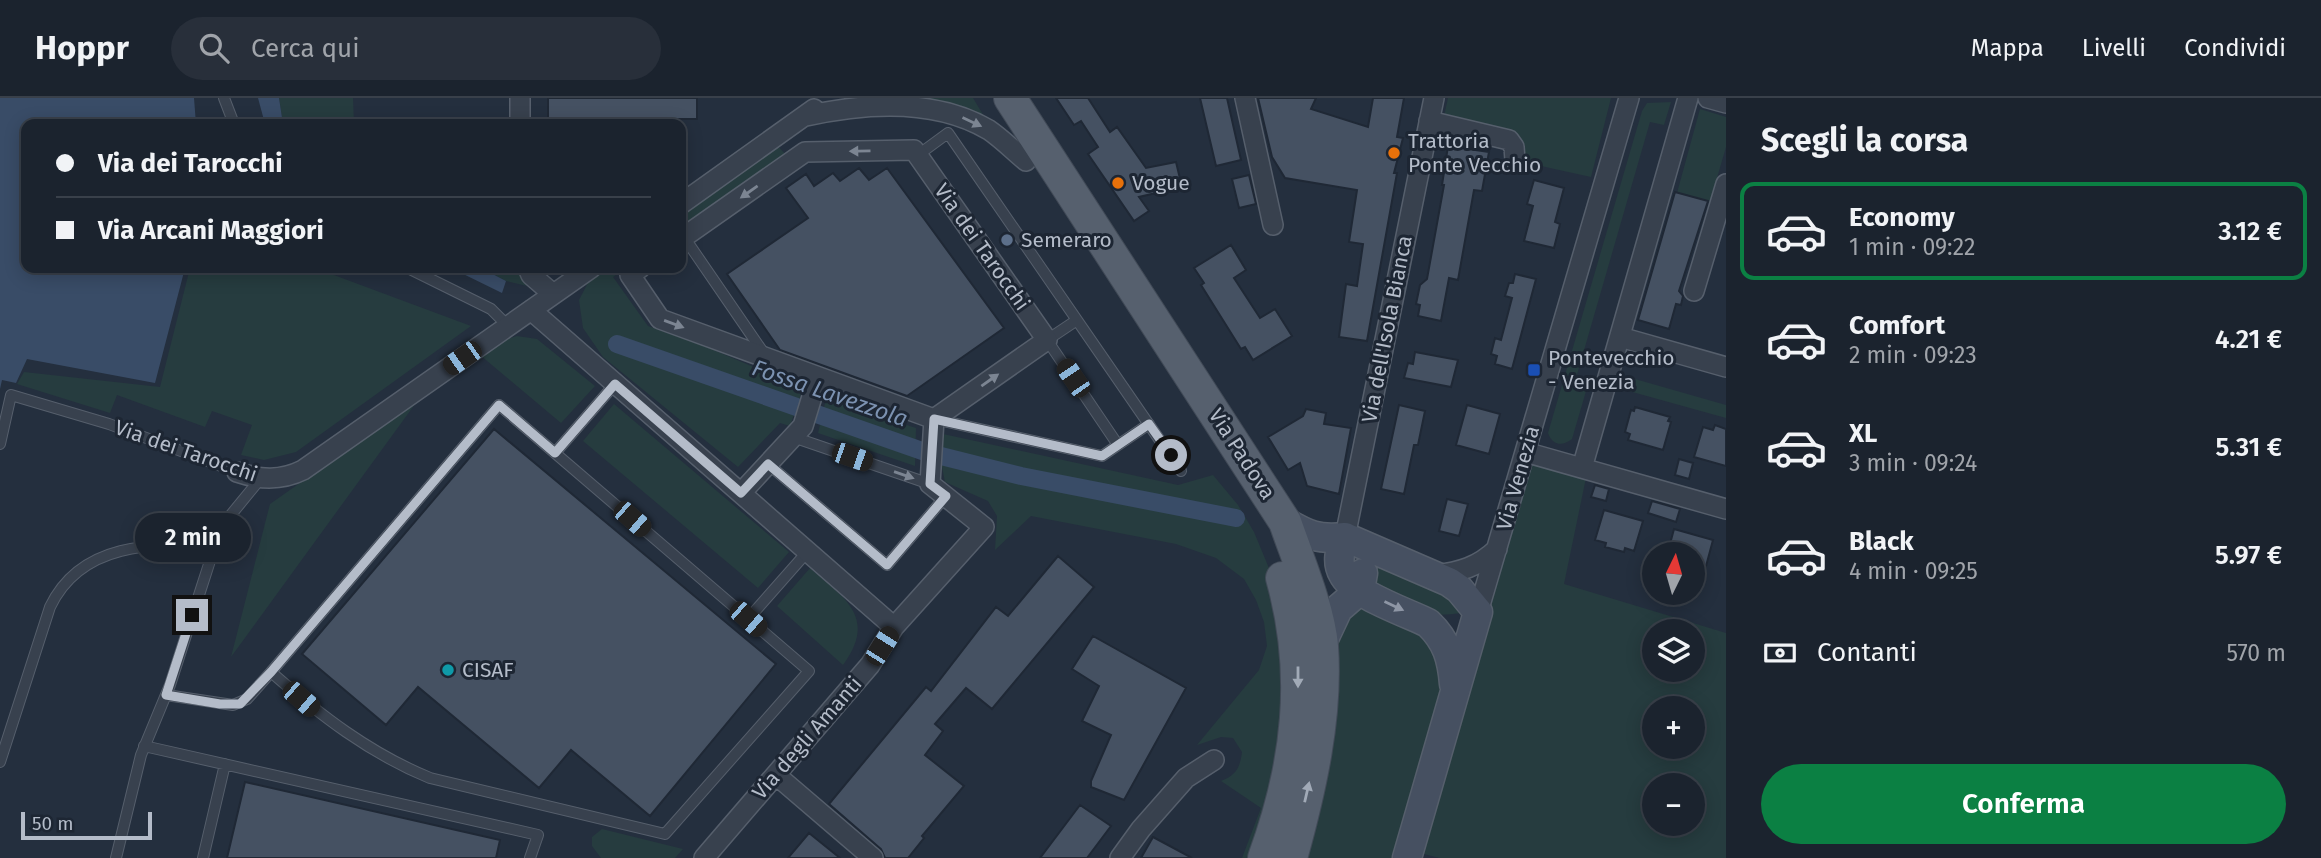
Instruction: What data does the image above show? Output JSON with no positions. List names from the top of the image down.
{
  "streets": {
    "main road": ["Via Padova"],
    "street": [
      "Via dei Tarocchi",
      "Via dell'Isola Bianca",
      "Via Venezia",
      "Via degli Amanti"
    ]
  },
  "water": ["Fossa Lavezzola"],
  "places": {
    "other": [
      "Trattoria Ponte Vecchio",
      "Vogue",
      "Semeraro",
      "CISAF"
    ],
    "transit": ["Pontevecchio - Venezia"]
  },
  "scale_bar": "50 m",
  "north": "top",
  "page": {
    "header": "Hoppr",
    "search": "Cerca qui",
    "nav": ["Mappa", "Livelli", "Condividi"],
    "heading": "Scegli la corsa",
    "banner": ["Via dei Tarocchi", "Via Arcani Maggiori"],
    "list": [
      {
        "name": "Economy",
        "note": "1 min · 09:22",
        "value": "3.12 €"
      },
      {
        "name": "Comfort",
        "note": "2 min · 09:23",
        "value": "4.21 €"
      },
      {
        "name": "XL",
        "note": "3 min · 09:24",
        "value": "5.31 €"
      },
      {
        "name": "Black",
        "note": "4 min · 09:25",
        "value": "5.97 €"
      }
    ],
    "bubble": "2 min",
    "map_buttons": ["+", "−"],
    "pay": ["Contanti", "570 m"],
    "buttons": "Conferma",
    "scale": "50 m"
  }
}
